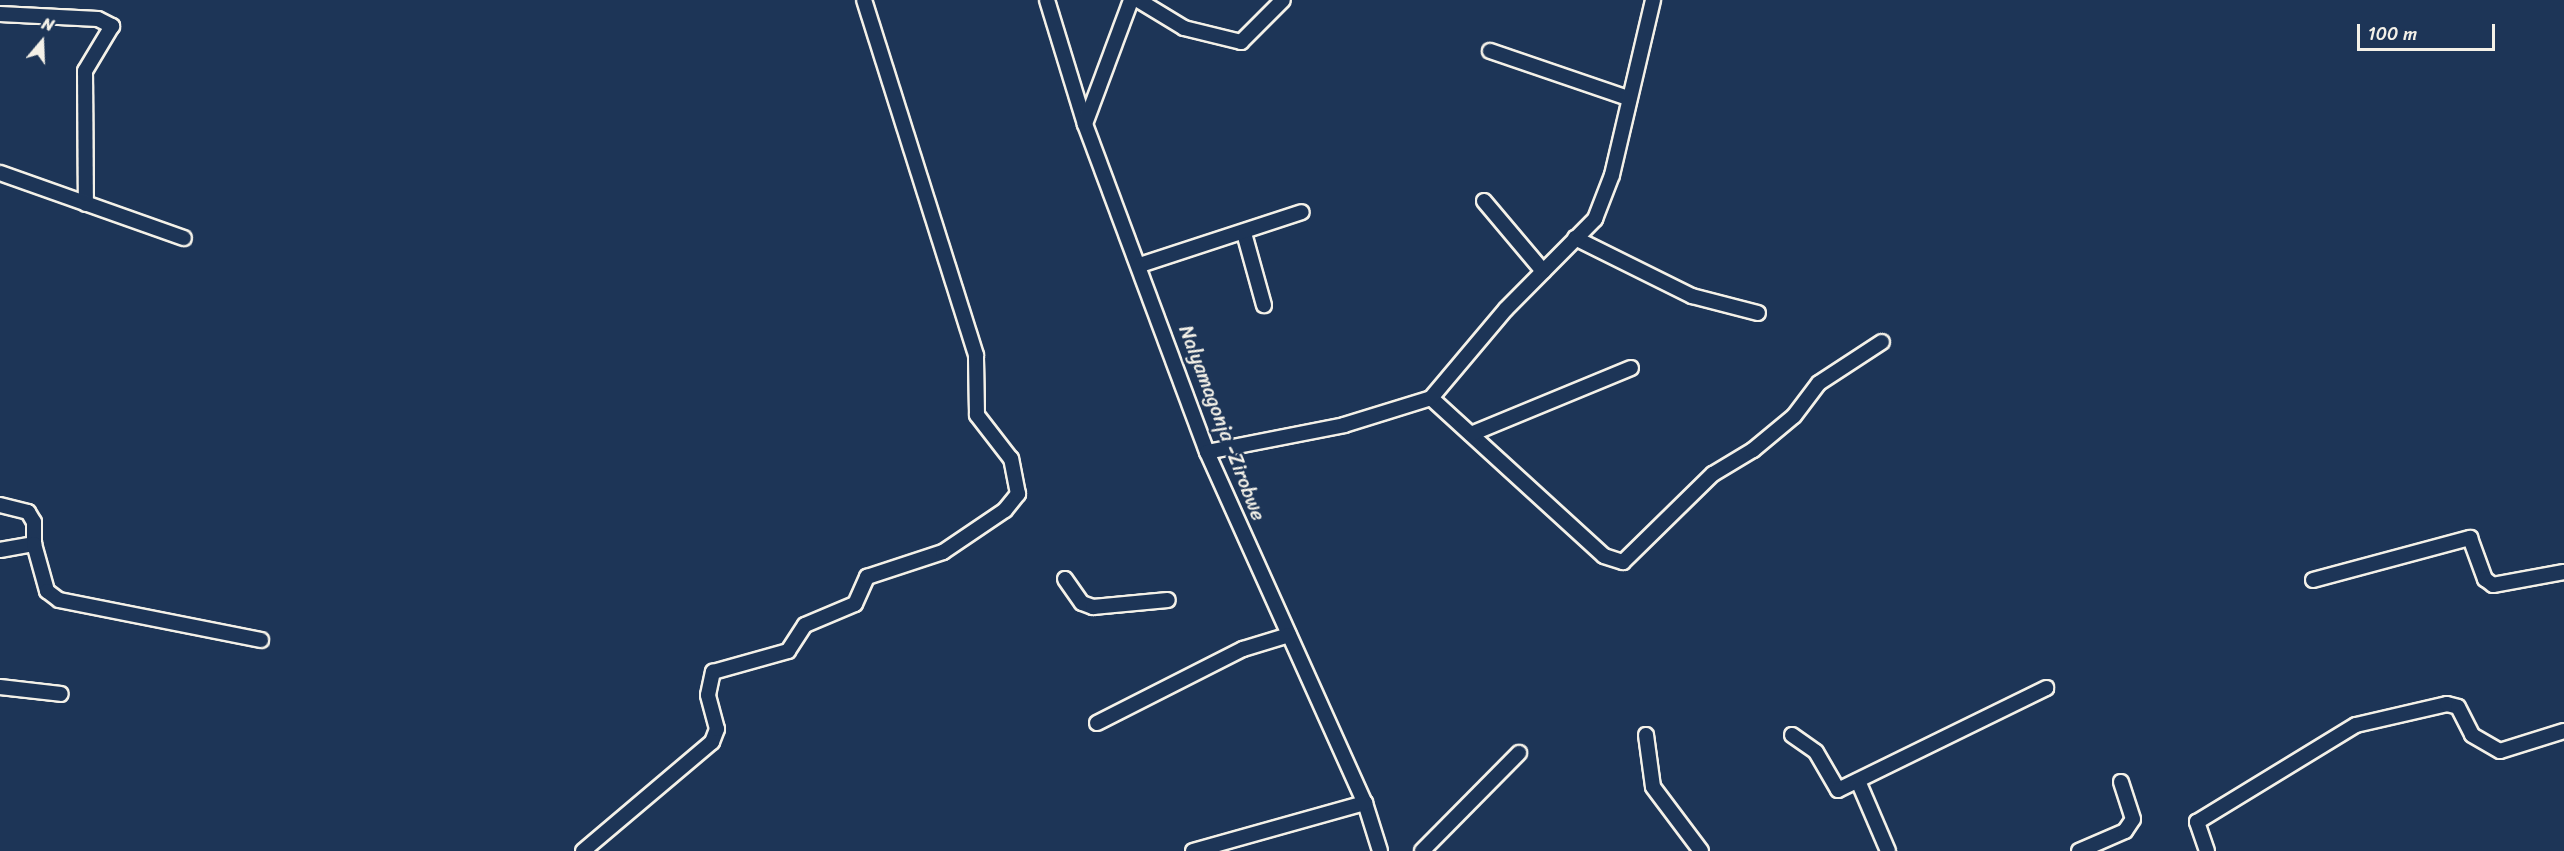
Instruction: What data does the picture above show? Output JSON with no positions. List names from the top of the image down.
{
  "streets": {
    "street": ["Nalyamagonja -Zirobwe"]
  },
  "scale_bar": "100 m",
  "north": "top"
}
